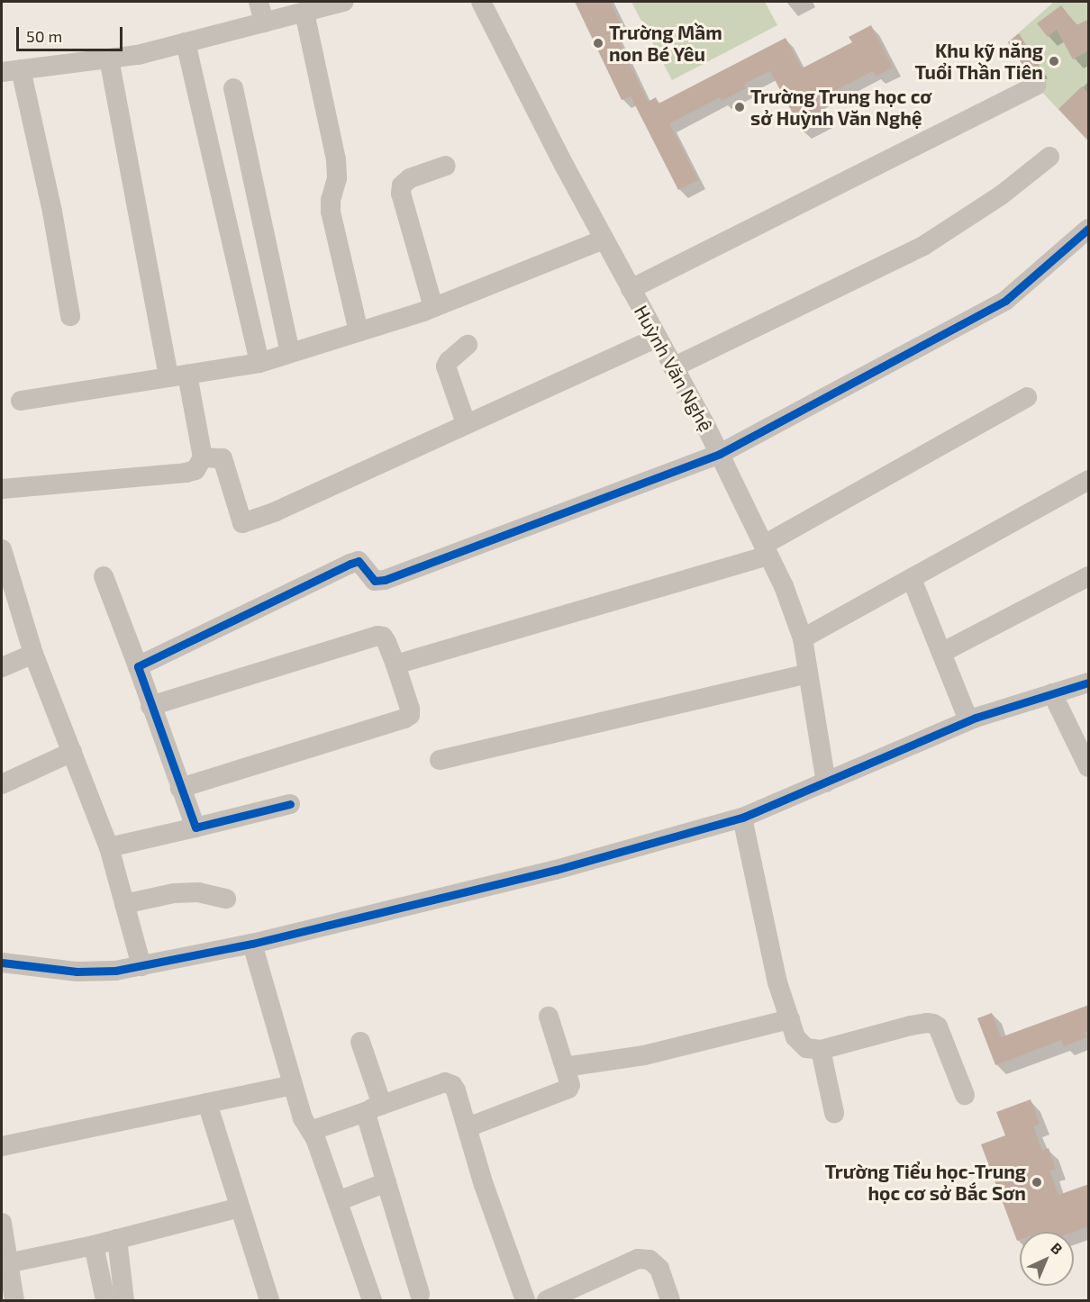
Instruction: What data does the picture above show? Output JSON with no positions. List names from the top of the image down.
{
  "streets": {
    "street": ["Huỳnh Văn Nghệ"]
  },
  "places": [
    "Trường Mầm non Bé Yêu",
    "Khu kỹ năng Tuổi Thần Tiên",
    "Trường Trung học cơ sở Huỳnh Văn Nghệ",
    "Trường Tiểu học-Trung học cơ sở Bắc Sơn"
  ],
  "scale_bar": "50 m",
  "north": "top right"
}
